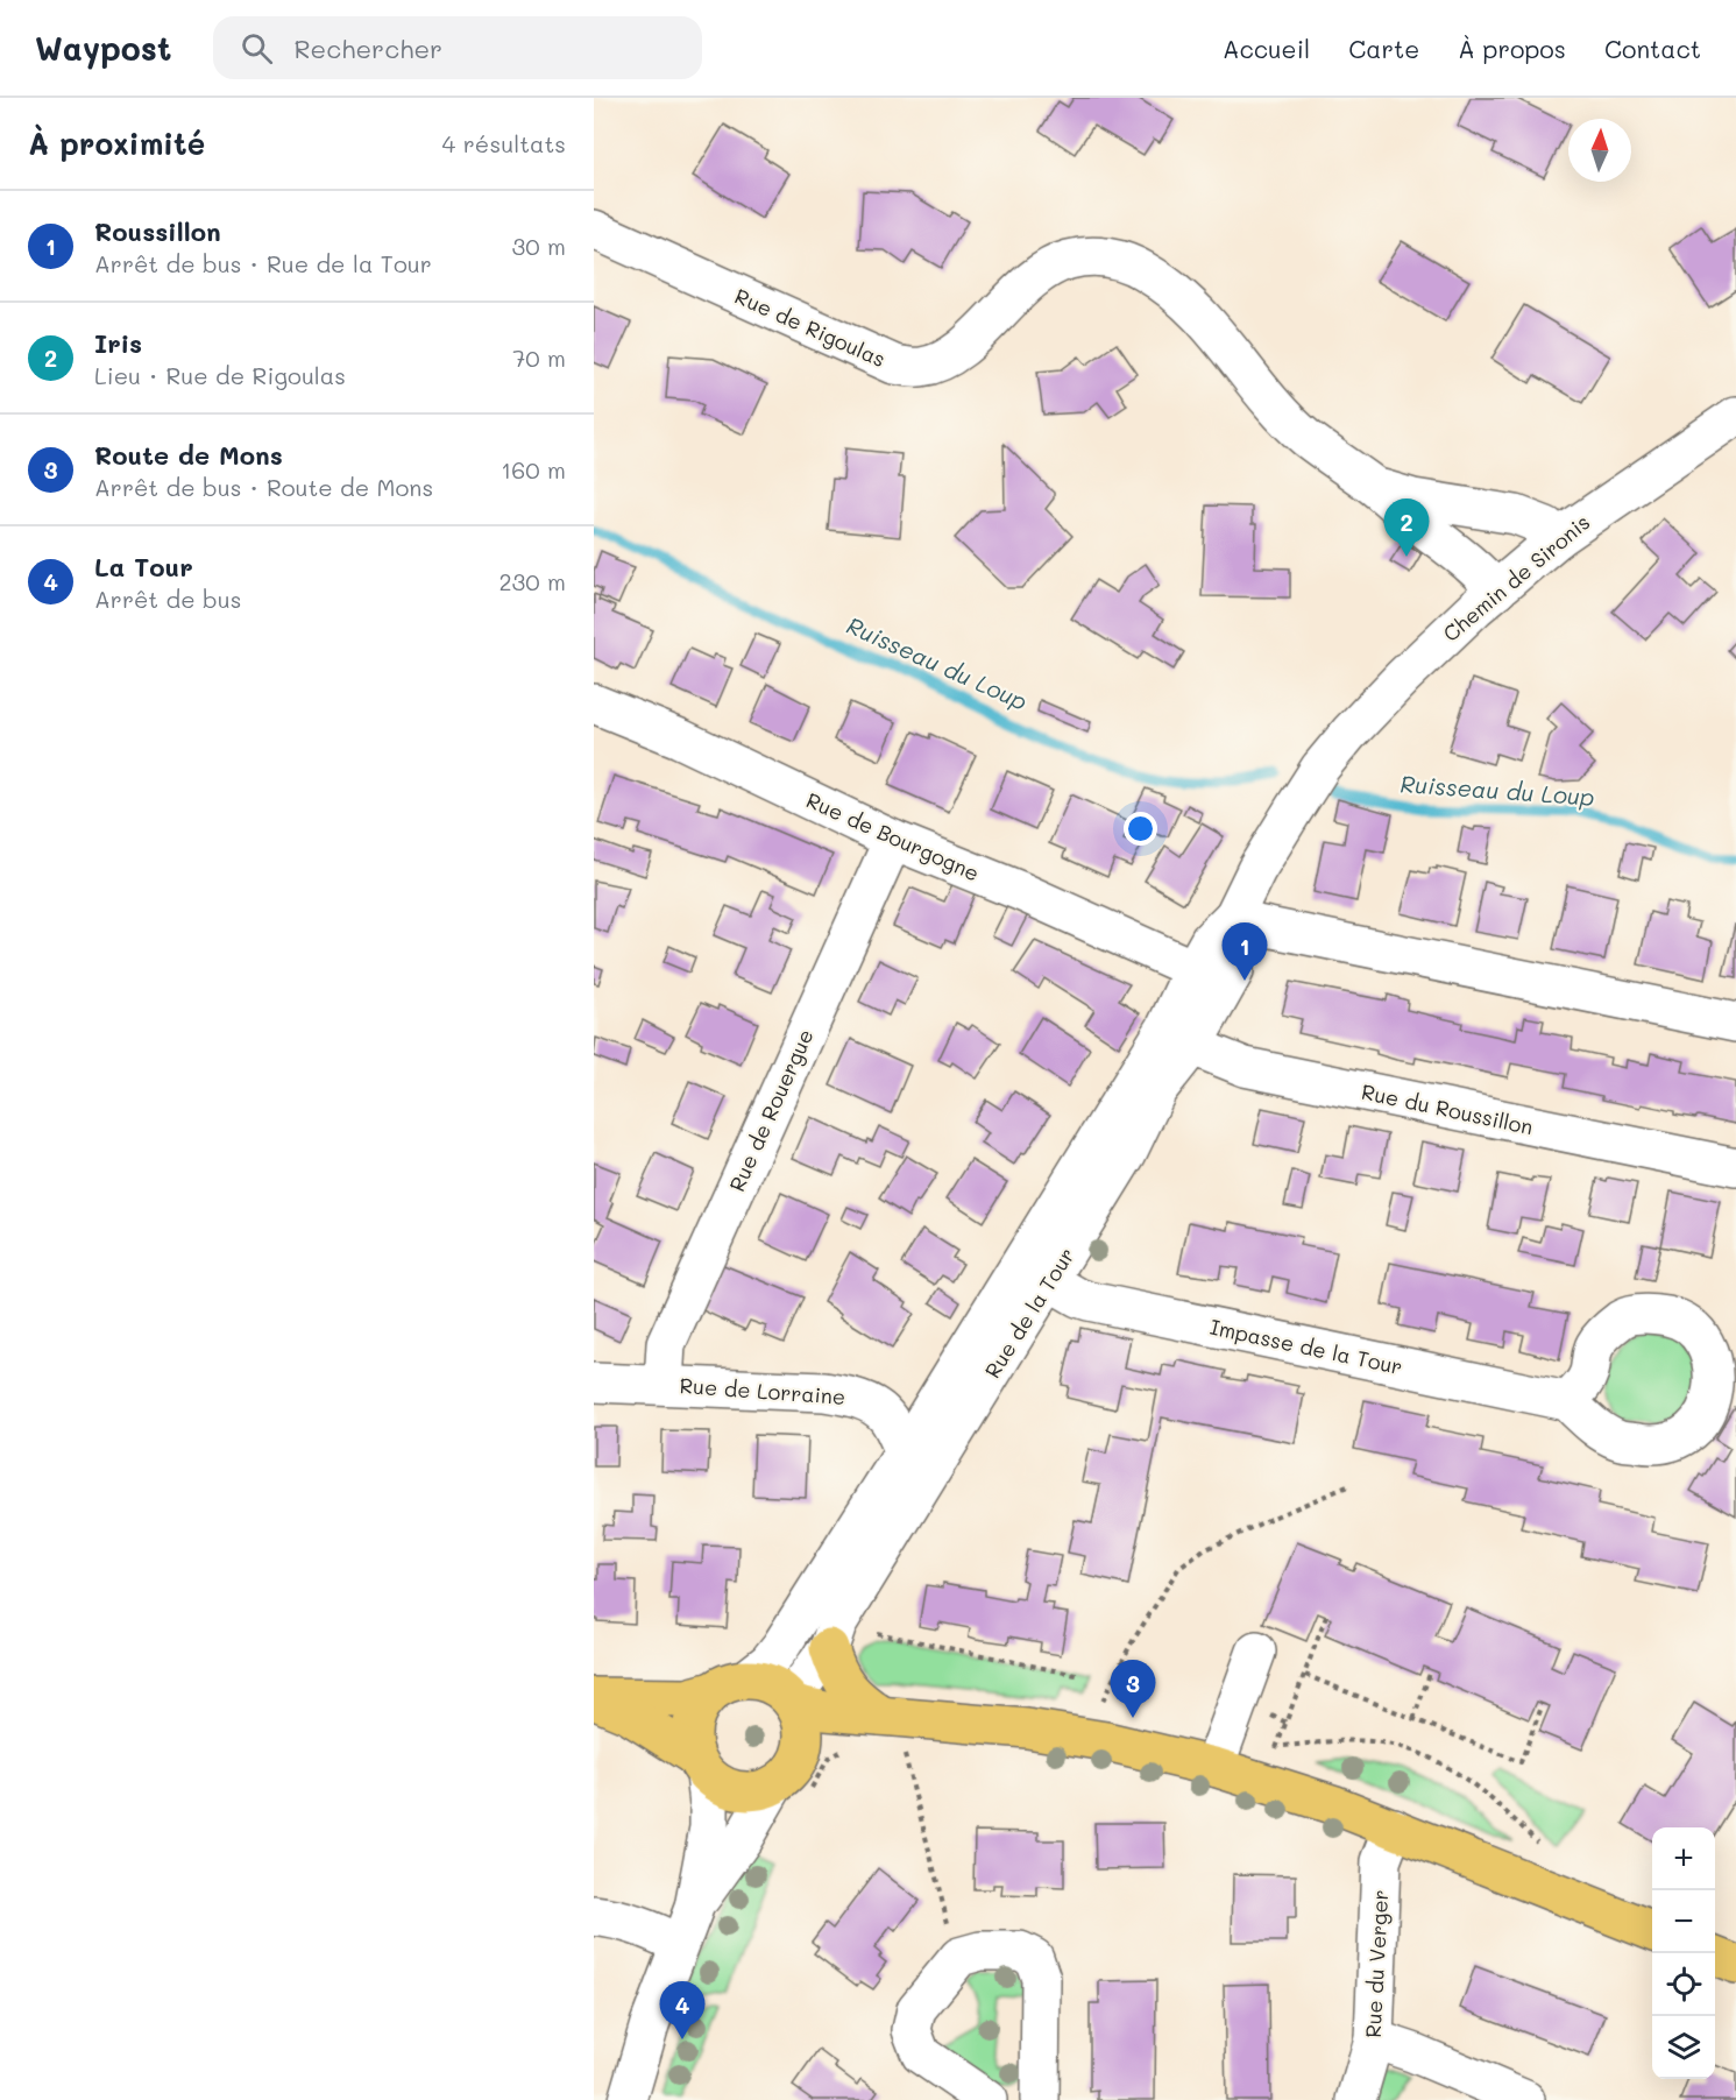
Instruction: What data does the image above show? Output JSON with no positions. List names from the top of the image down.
{
  "streets": {
    "street": [
      "Rue de Rigoulas",
      "Chemin de Sironis",
      "Rue de Bourgogne",
      "Rue du Roussillon",
      "Rue de Rouergue",
      "Rue de la Tour",
      "Impasse de la Tour",
      "Rue de Lorraine",
      "Rue du Verger"
    ]
  },
  "crossings": [
    ["Rue de Rigoulas", "Chemin de Sironis"],
    ["Chemin de Sironis", "Rue de la Tour"],
    ["Rue de Bourgogne", "Rue de Rouergue"],
    ["Rue de Bourgogne", "Rue de la Tour"],
    ["Rue du Roussillon", "Rue de la Tour"],
    ["Rue de Rouergue", "Rue de Lorraine"],
    ["Rue de la Tour", "Impasse de la Tour"],
    ["Rue de la Tour", "Rue de Lorraine"]
  ],
  "water": ["Ruisseau du Loup"],
  "north": "top",
  "page": {
    "header": "Waypost",
    "search": "Rechercher",
    "nav": [
      "Accueil",
      "Carte",
      "À propos",
      "Contact"
    ],
    "heading": ["À proximité", "4 résultats"],
    "list": [
      {
        "mark": "1",
        "name": "Roussillon",
        "note": "Arrêt de bus · Rue de la Tour",
        "value": "30 m"
      },
      {
        "mark": "2",
        "name": "Iris",
        "note": "Lieu · Rue de Rigoulas",
        "value": "70 m"
      },
      {
        "mark": "3",
        "name": "Route de Mons",
        "note": "Arrêt de bus · Route de Mons",
        "value": "160 m"
      },
      {
        "mark": "4",
        "name": "La Tour",
        "note": "Arrêt de bus",
        "value": "230 m"
      }
    ],
    "pins": [
      "2",
      "1",
      "3",
      "4"
    ],
    "map_buttons": ["+", "−"]
  }
}
